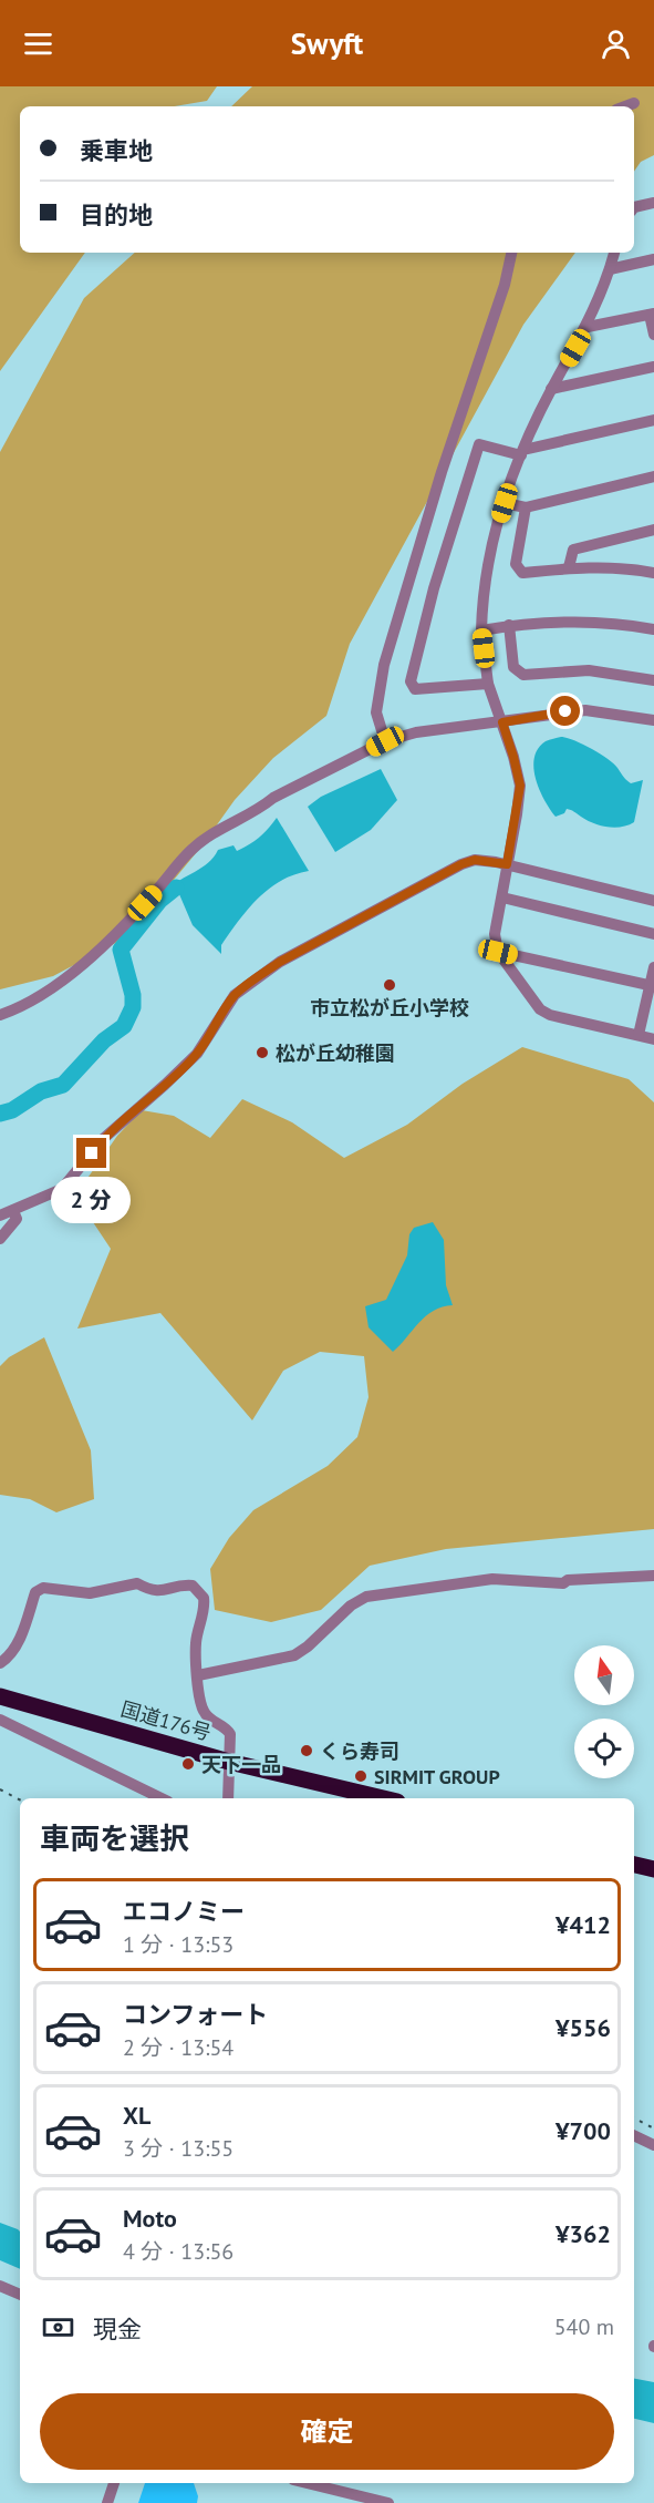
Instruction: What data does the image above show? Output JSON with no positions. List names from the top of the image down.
{
  "streets": {
    "highway": ["国道176号"]
  },
  "places": [
    "市立松が丘小学校",
    "松が丘幼稚園",
    "くら寿司",
    "天下一品",
    "SIRMIT GROUP"
  ],
  "north": "top",
  "page": {
    "header": "Swyft",
    "banner": ["乗車地", "目的地"],
    "bubble": "2 分",
    "heading": "車両を選択",
    "list": [
      {
        "name": "エコノミー",
        "note": "1 分 · 13:53",
        "value": "¥412"
      },
      {
        "name": "コンフォート",
        "note": "2 分 · 13:54",
        "value": "¥556"
      },
      {
        "name": "XL",
        "note": "3 分 · 13:55",
        "value": "¥700"
      },
      {
        "name": "Moto",
        "note": "4 分 · 13:56",
        "value": "¥362"
      }
    ],
    "pay": ["現金", "540 m"],
    "buttons": "確定"
  }
}
